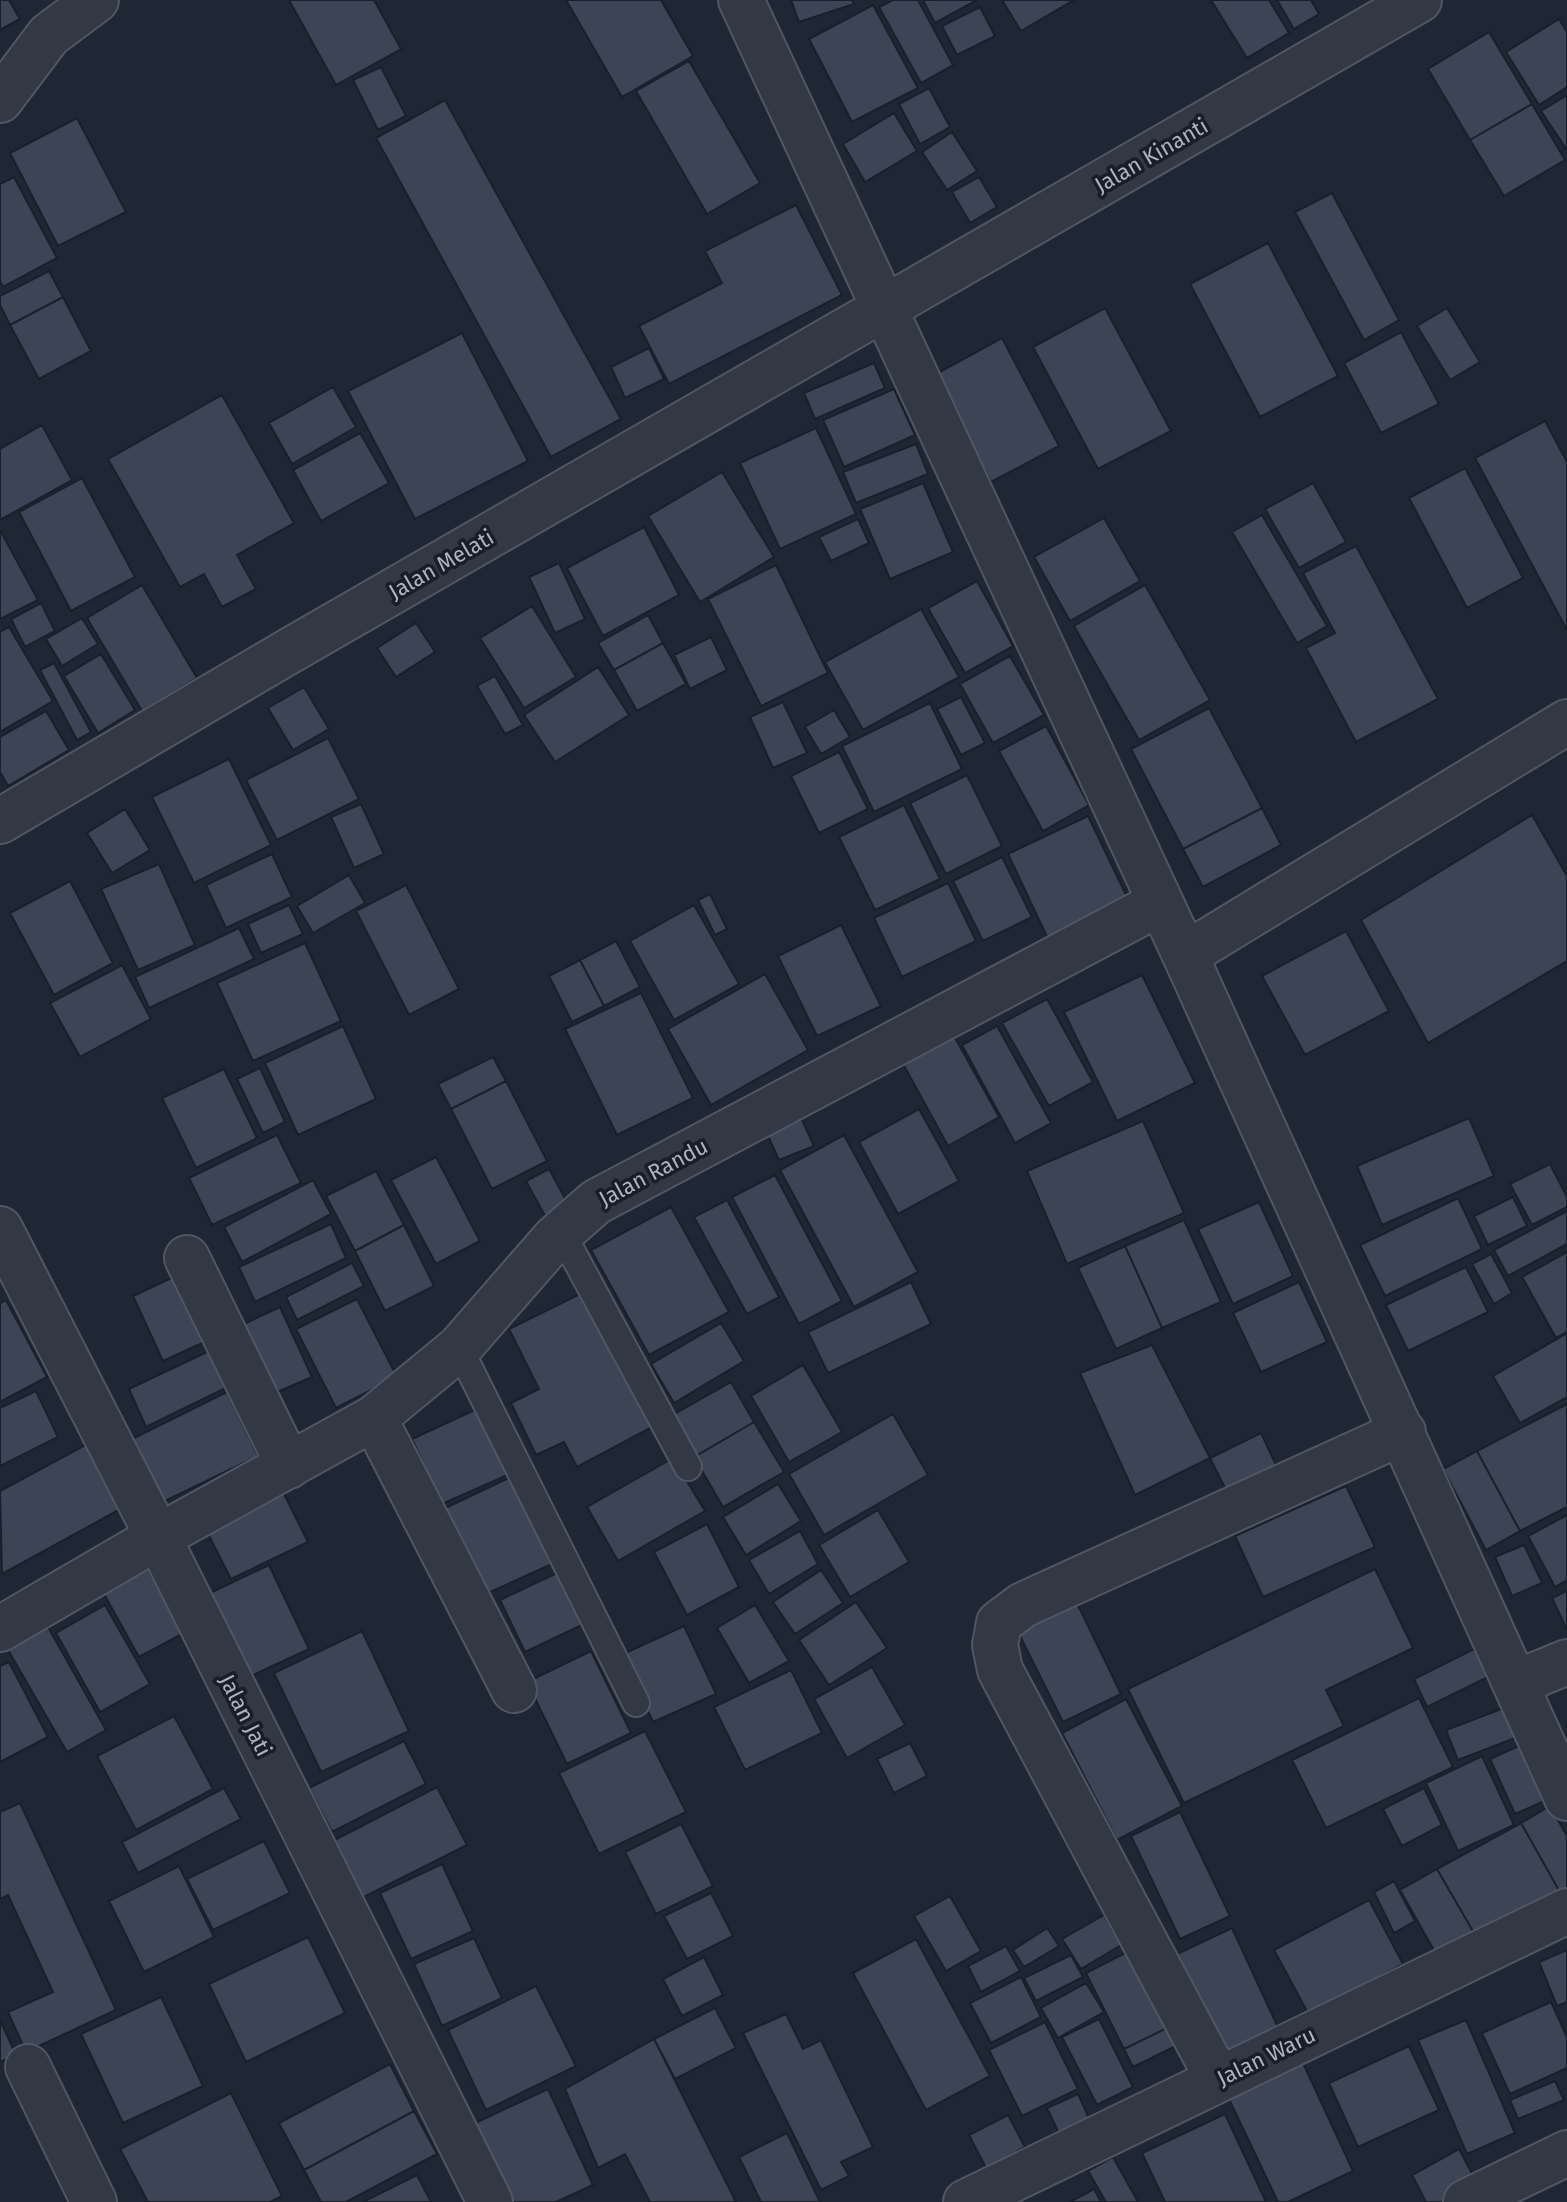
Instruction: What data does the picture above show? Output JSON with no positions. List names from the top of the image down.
{
  "streets": {
    "street": [
      "Jalan Kinanti",
      "Jalan Melati",
      "Jalan Randu",
      "Jalan Jati",
      "Jalan Waru"
    ]
  },
  "crossings": [
    ["Jalan Kinanti", "Jalan Melati"],
    ["Jalan Randu", "Jalan Jati"]
  ]
}
